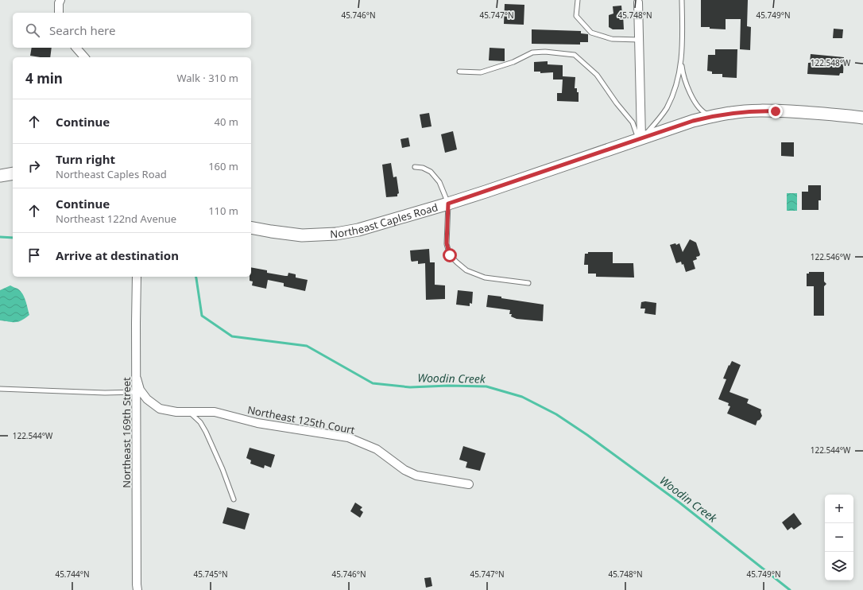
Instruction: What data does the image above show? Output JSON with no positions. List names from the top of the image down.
{
  "streets": {
    "main road": ["Northeast Caples Road"],
    "street": ["Northeast 125th Court", "Northeast 169th Street"]
  },
  "crossings": [
    ["Northeast 125th Court", "Northeast 169th Street"]
  ],
  "water": ["Woodin Creek"],
  "page": {
    "search": "Search here",
    "heading": ["4 min", "Walk · 310 m"],
    "list": [
      ["Continue", "40 m"],
      ["Turn right", "Northeast Caples Road", "160 m"],
      ["Continue", "Northeast 122nd Avenue", "110 m"],
      "Arrive at destination"
    ],
    "map_buttons": ["+", "−"]
  },
  "coordinates": [
    "45.746°N",
    "45.747°N",
    "45.748°N",
    "45.749°N",
    "122.548°W",
    "122.546°W",
    "122.544°W",
    "45.744°N",
    "45.745°N"
  ]
}
